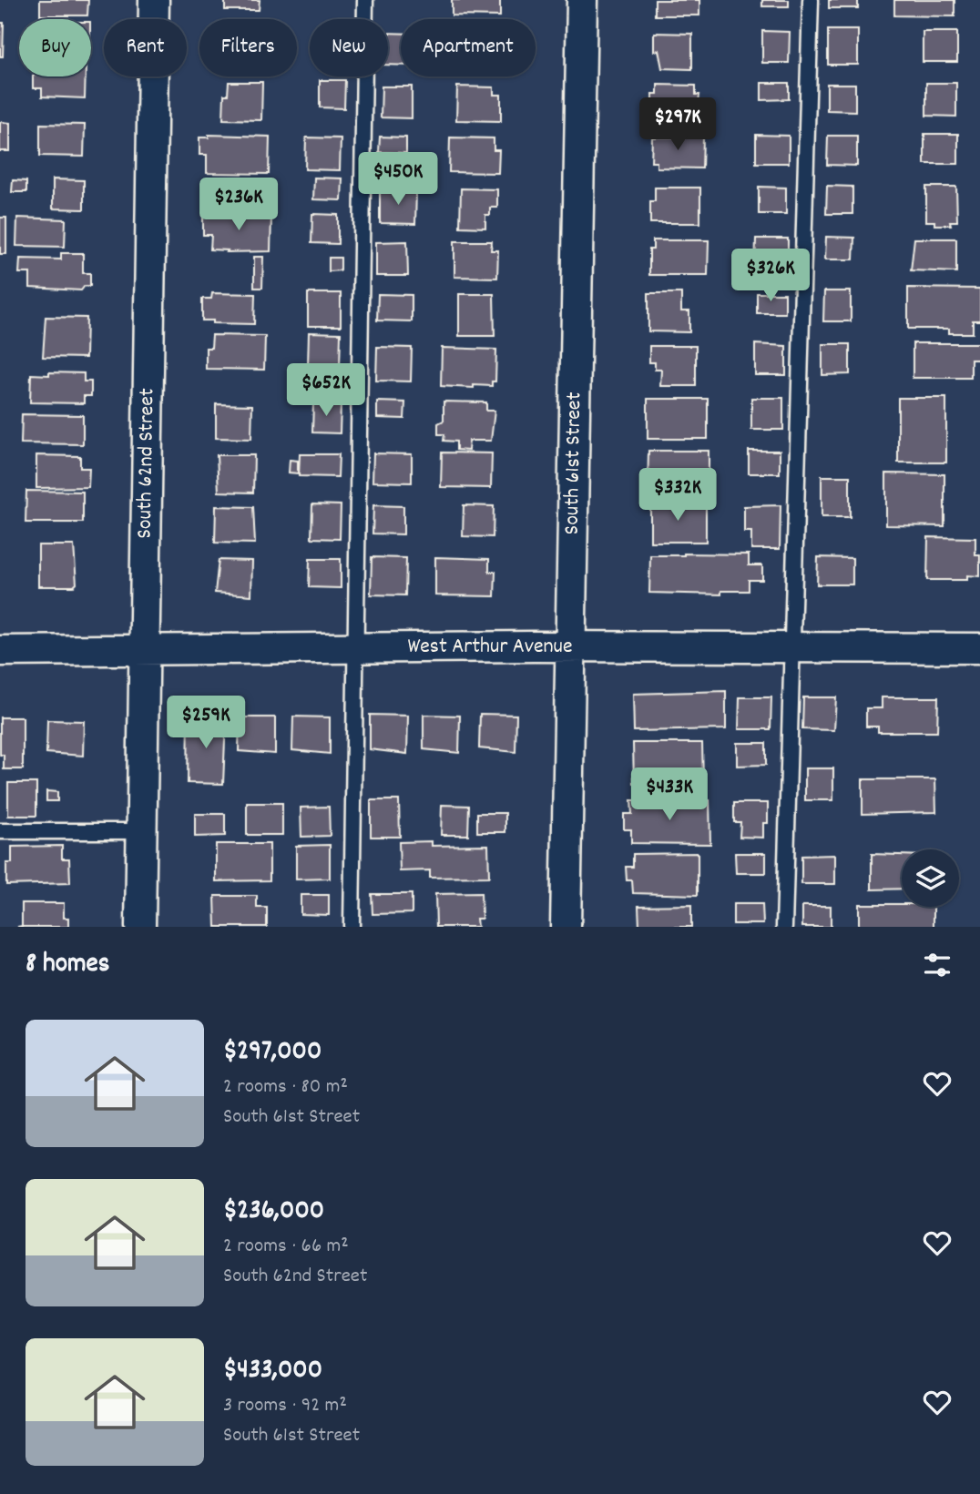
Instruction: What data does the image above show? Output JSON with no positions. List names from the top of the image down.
{
  "streets": {
    "street": ["South 62nd Street", "South 61st Street", "West Arthur Avenue"]
  },
  "crossings": [
    ["South 62nd Street", "West Arthur Avenue"],
    ["South 61st Street", "West Arthur Avenue"]
  ],
  "page": {
    "chip": [
      "Buy",
      "Rent",
      "Filters",
      "New",
      "Apartment"
    ],
    "price": [
      "$297K",
      "$450K",
      "$236K",
      "$326K",
      "$652K",
      "$332K",
      "$259K",
      "$433K"
    ],
    "heading": "8 homes",
    "list": [
      {
        "name": "$297,000",
        "note": "2 rooms · 80 m² · South 61st Street"
      },
      {
        "name": "$236,000",
        "note": "2 rooms · 66 m² · South 62nd Street"
      },
      {
        "name": "$433,000",
        "note": "3 rooms · 92 m² · South 61st Street"
      }
    ]
  }
}
